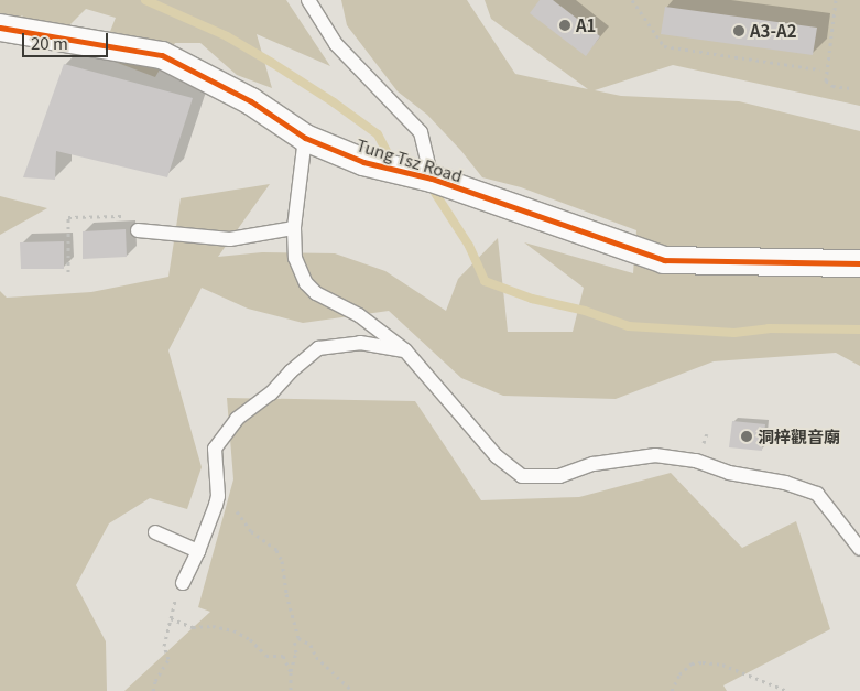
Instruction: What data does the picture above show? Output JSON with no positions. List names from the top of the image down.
{
  "streets": {
    "street": ["Tung Tsz Road"]
  },
  "places": ["A1", "A3-A2", "洞梓觀音廟"],
  "scale_bar": "20 m"
}
